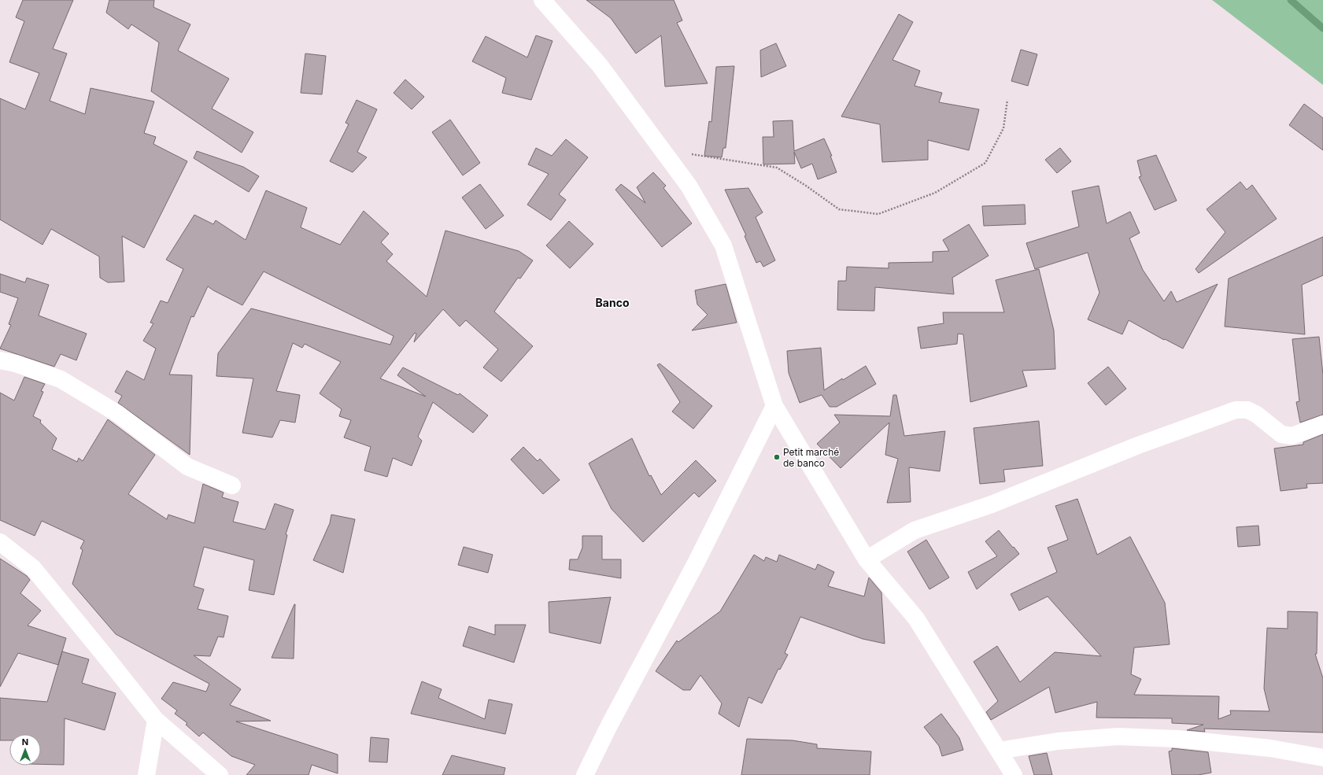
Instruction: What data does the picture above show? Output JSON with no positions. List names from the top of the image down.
{
  "districts": ["Banco"],
  "places": ["Petit marché de banco"],
  "north": "top"
}
